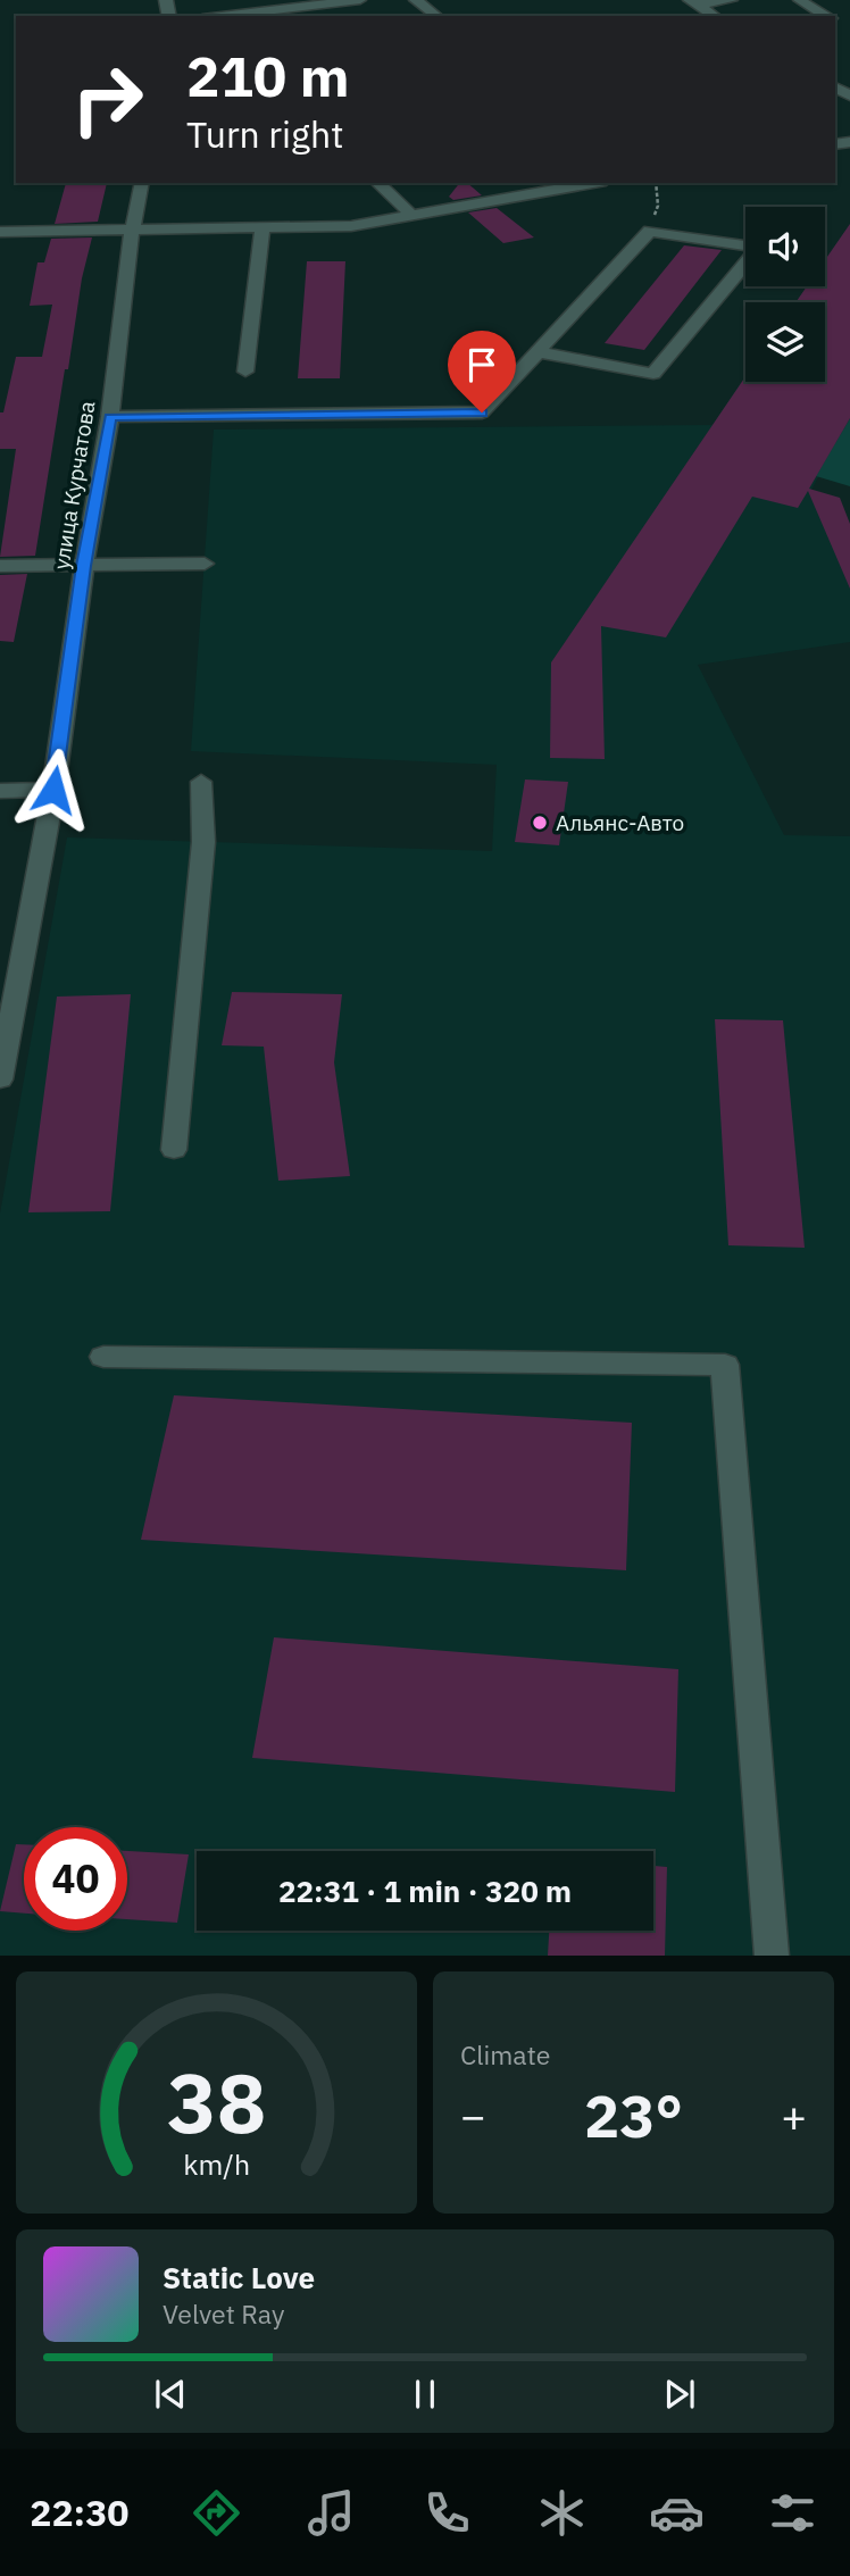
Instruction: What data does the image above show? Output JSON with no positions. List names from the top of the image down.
{
  "streets": {
    "street": ["улица Курчатова"]
  },
  "places": ["Альянс-Авто"],
  "page": {
    "turn": ["210 m", "Turn right"],
    "limit": "40",
    "trip": "22:31 · 1 min · 320 m",
    "tile": "Climate",
    "heat": ["−", "23°", "+"],
    "song": ["Static Love", "Velvet Ray"],
    "tabs": "22:30",
    "gauge": ["38", "km/h"]
  }
}
